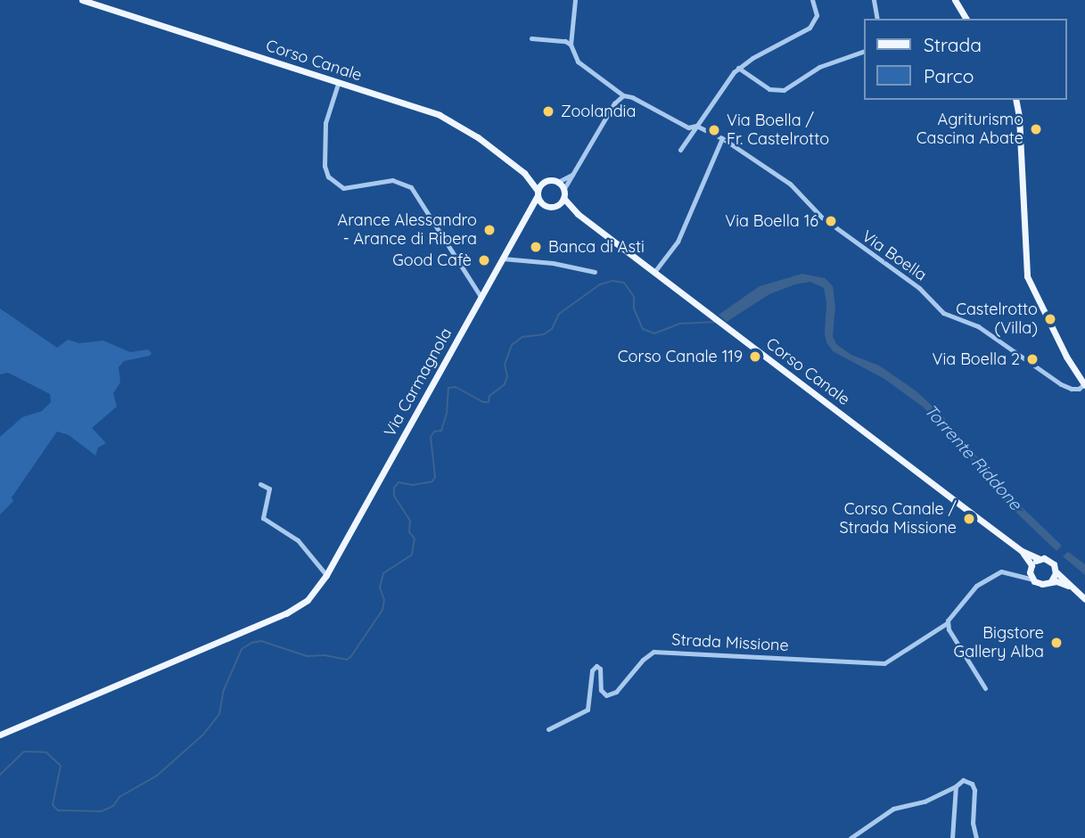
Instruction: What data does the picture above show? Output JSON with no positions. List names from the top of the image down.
{
  "streets": {
    "main road": ["Corso Canale", "Via Carmagnola"],
    "street": ["Via Boella", "Strada Missione"]
  },
  "crossings": [
    ["Corso Canale", "Via Carmagnola"],
    ["Corso Canale", "Strada Missione"]
  ],
  "water": ["Torrente Riddone"],
  "places": [
    "Zoolandia",
    "Agriturismo Cascina Abate",
    "Via Boella / Fr. Castelrotto",
    "Via Boella 16",
    "Arance Alessandro - Arance di Ribera",
    "Banca di Asti",
    "Good Cafè",
    "Castelrotto (Villa)",
    "Corso Canale 119",
    "Via Boella 2",
    "Corso Canale / Strada Missione",
    "Bigstore Gallery Alba"
  ],
  "legend": ["Strada", "Parco"]
}
